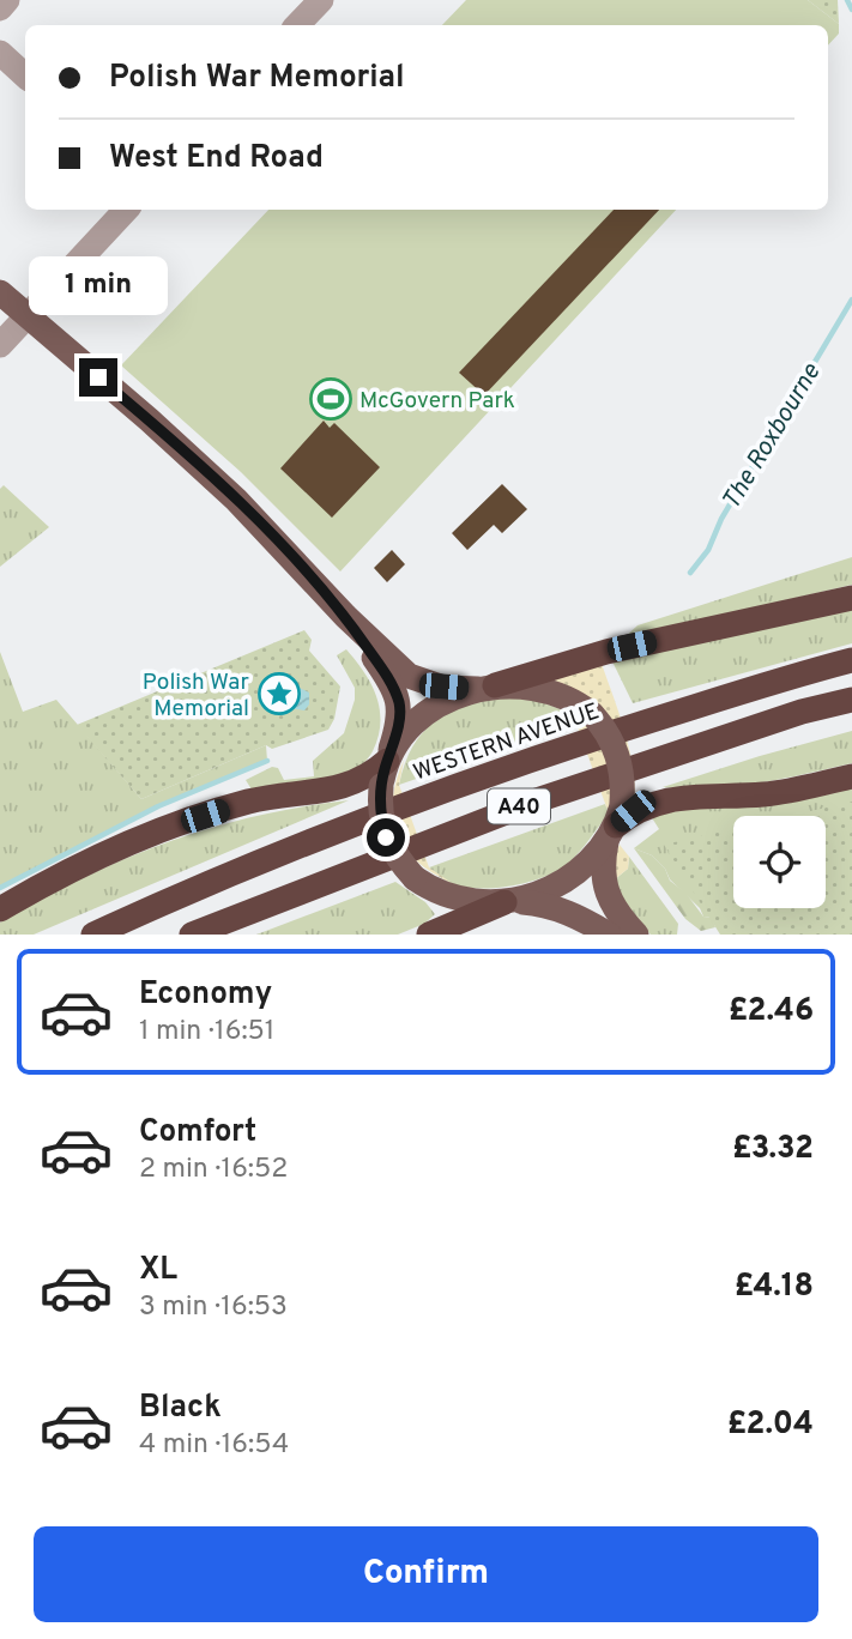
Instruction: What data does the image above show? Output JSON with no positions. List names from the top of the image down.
{
  "streets": {
    "highway": ["WESTERN AVENUE", "A40"]
  },
  "water": ["The Roxbourne"],
  "places": {
    "sports": ["McGovern Park"],
    "place": ["Polish War Memorial"]
  },
  "page": {
    "banner": ["Polish War Memorial", "West End Road"],
    "bubble": "1 min",
    "list": [
      {
        "name": "Economy",
        "note": "1 min · 16:51",
        "value": "£2.46"
      },
      {
        "name": "Comfort",
        "note": "2 min · 16:52",
        "value": "£3.32"
      },
      {
        "name": "XL",
        "note": "3 min · 16:53",
        "value": "£4.18"
      },
      {
        "name": "Black",
        "note": "4 min · 16:54",
        "value": "£2.04"
      }
    ],
    "buttons": "Confirm"
  }
}
